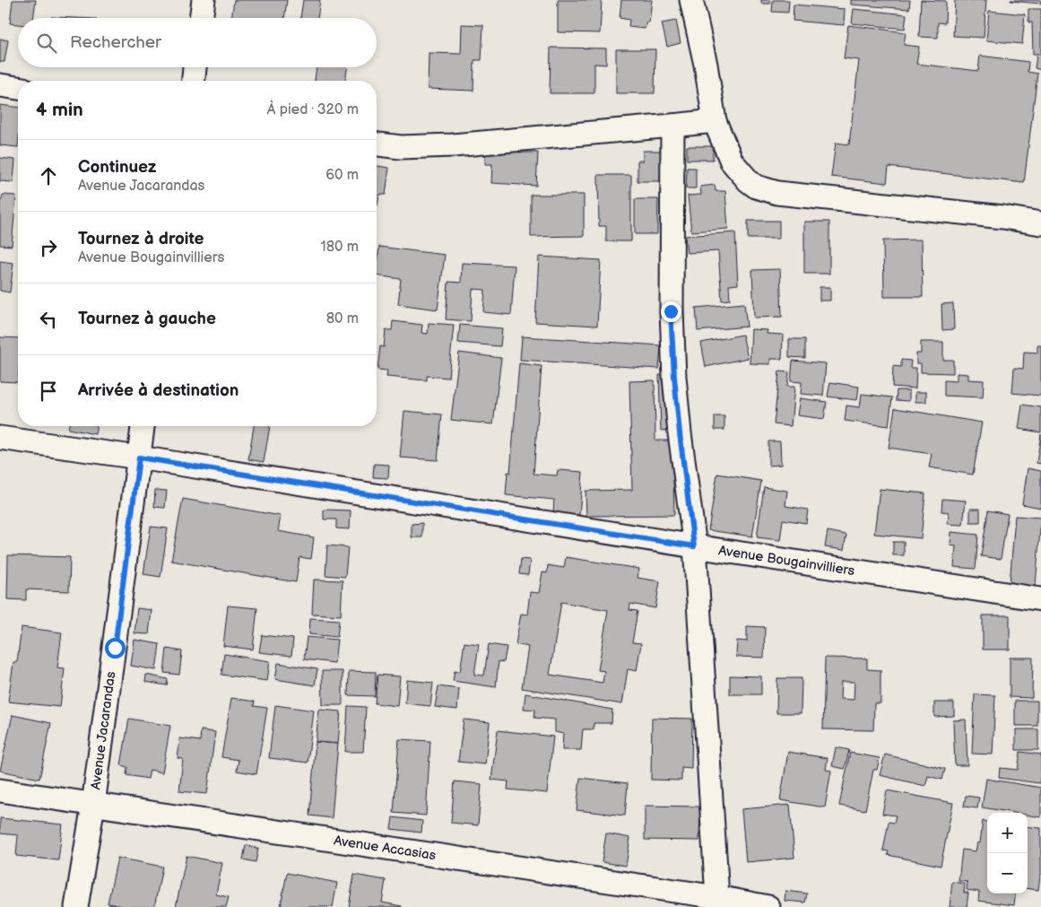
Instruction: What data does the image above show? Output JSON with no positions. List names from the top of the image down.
{
  "streets": {
    "street": ["Avenue Bougainvilliers", "Avenue Jacarandas", "Avenue Accasias"]
  },
  "crossings": [
    ["Avenue Bougainvilliers", "Avenue Jacarandas"],
    ["Avenue Jacarandas", "Avenue Accasias"]
  ],
  "page": {
    "search": "Rechercher",
    "heading": ["4 min", "À pied · 320 m"],
    "list": [
      ["Continuez", "Avenue Jacarandas", "60 m"],
      ["Tournez à droite", "Avenue Bougainvilliers", "180 m"],
      ["Tournez à gauche", "80 m"],
      "Arrivée à destination"
    ],
    "map_buttons": ["+", "−"]
  }
}
